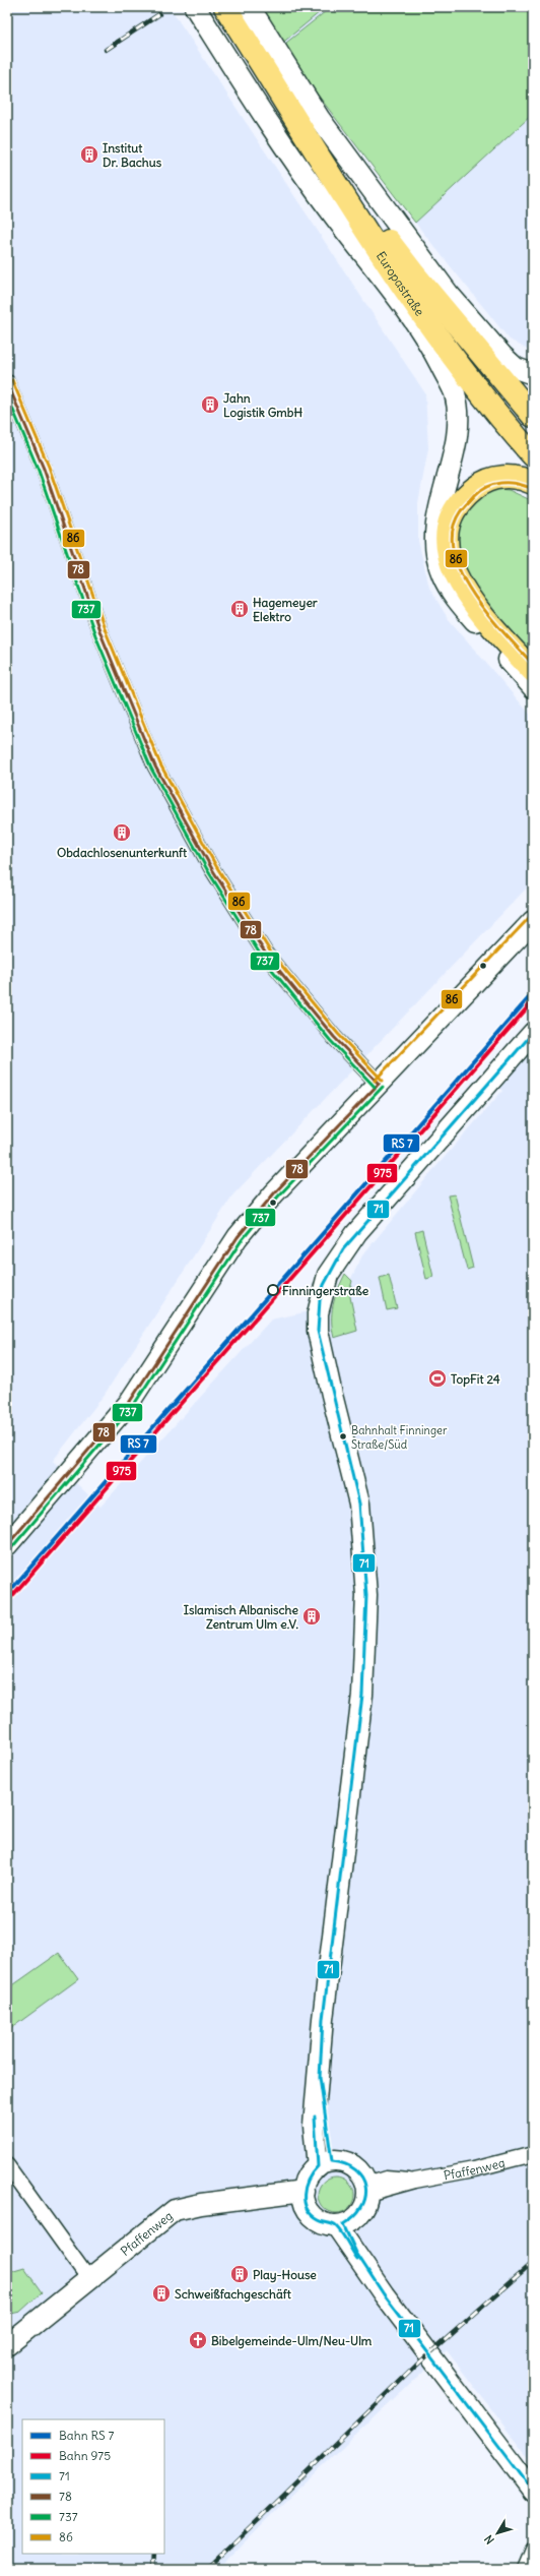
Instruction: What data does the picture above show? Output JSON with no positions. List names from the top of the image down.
{
  "streets": {
    "highway": ["Europastraße"],
    "street": ["Pfaffenweg"]
  },
  "places": {
    "building": [
      "Institut Dr. Bachus",
      "Jahn Logistik GmbH",
      "Hagemeyer Elektro",
      "Obdachlosenunterkunft",
      "Islamisch Albanische Zentrum Ulm e.V.",
      "Play-House",
      "Schweißfachgeschäft"
    ],
    "other": ["Finningerstraße", "Bahnhalt Finninger Straße/Süd"],
    "sports": ["TopFit 24"],
    "church": ["Bibelgemeinde-Ulm/Neu-Ulm"]
  },
  "lines": [
    "transit line 86",
    "transit line 78",
    "transit line 737",
    "rail line 975",
    "transit line 71"
  ],
  "legend": [
    "Bahn RS 7",
    "Bahn 975",
    "71",
    "78",
    "737",
    "86"
  ],
  "north": "bottom left"
}
